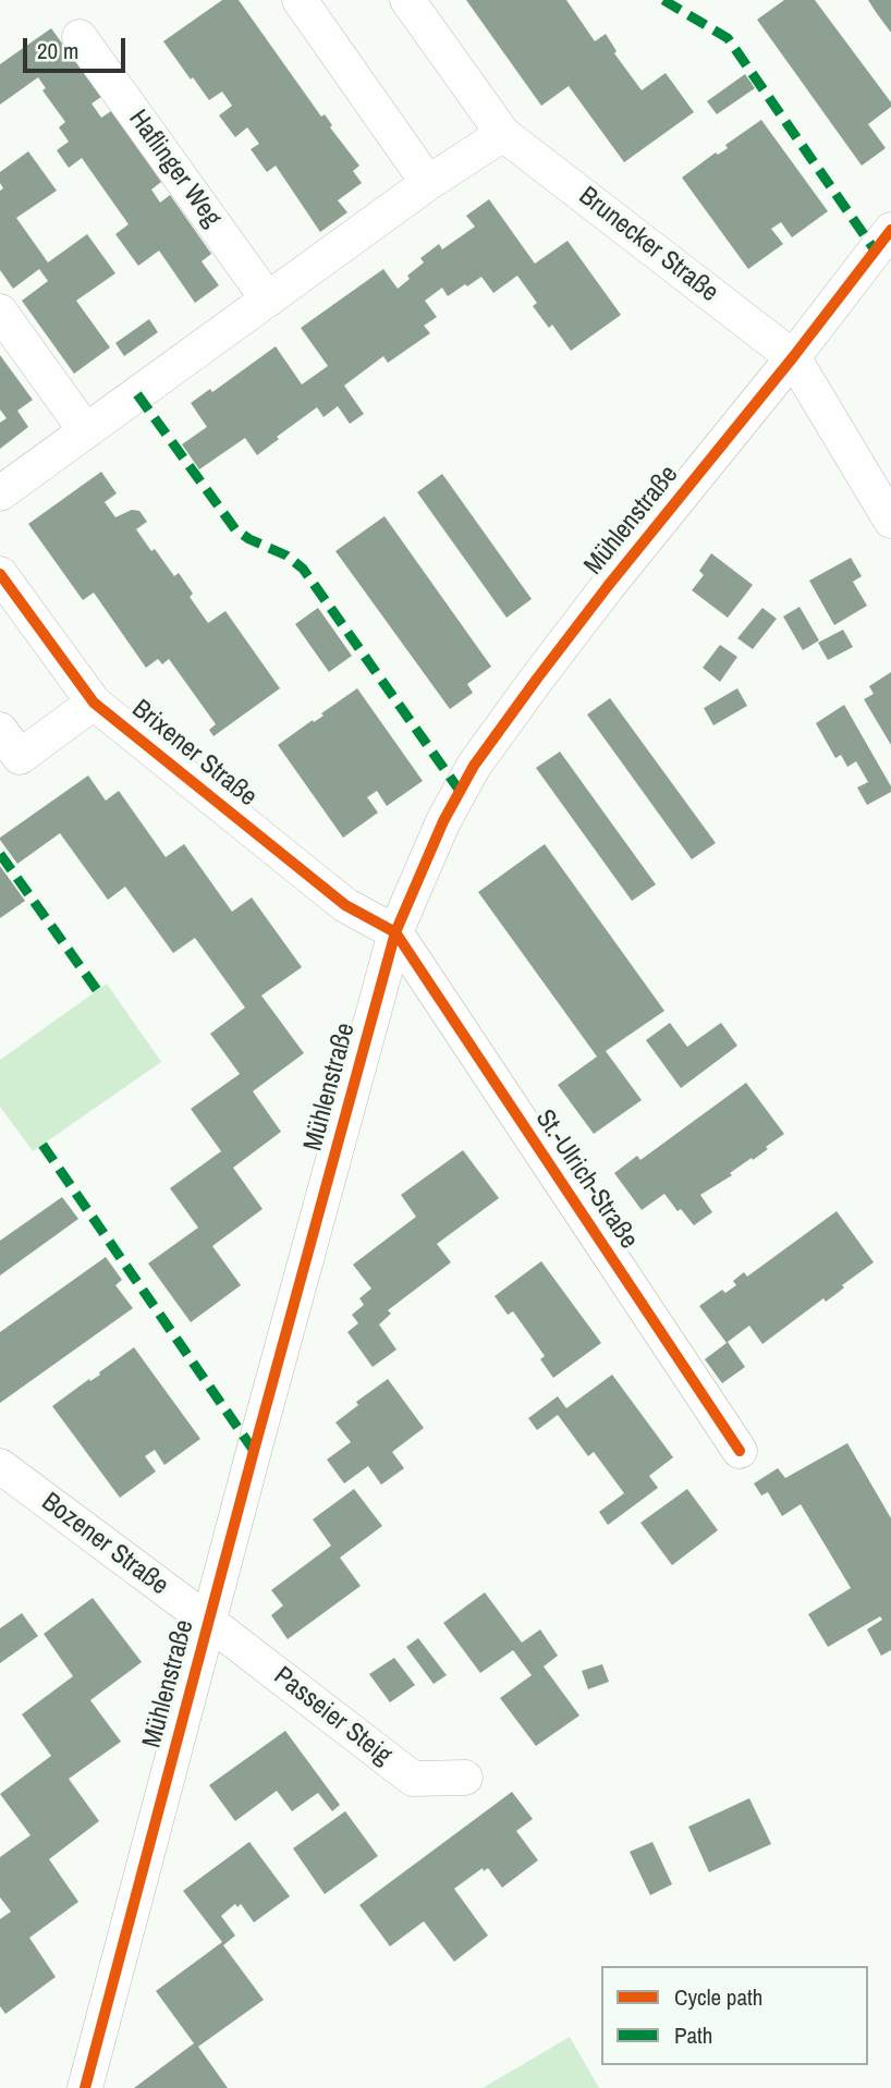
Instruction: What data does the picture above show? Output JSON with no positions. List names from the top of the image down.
{
  "streets": {
    "street": [
      "Haflinger Weg",
      "Brunecker Straße",
      "Mühlenstraße",
      "Brixener Straße",
      "St.-Ulrich-Straße",
      "Bozener Straße",
      "Passeier Steig"
    ]
  },
  "crossings": [
    ["Brunecker Straße", "Mühlenstraße"],
    ["Mühlenstraße", "Brixener Straße"],
    ["Mühlenstraße", "St.-Ulrich-Straße"],
    ["Mühlenstraße", "Bozener Straße"],
    ["Mühlenstraße", "Passeier Steig"],
    ["Brixener Straße", "St.-Ulrich-Straße"],
    ["Bozener Straße", "Passeier Steig"]
  ],
  "legend": ["Cycle path", "Path"],
  "scale_bar": "20 m"
}
